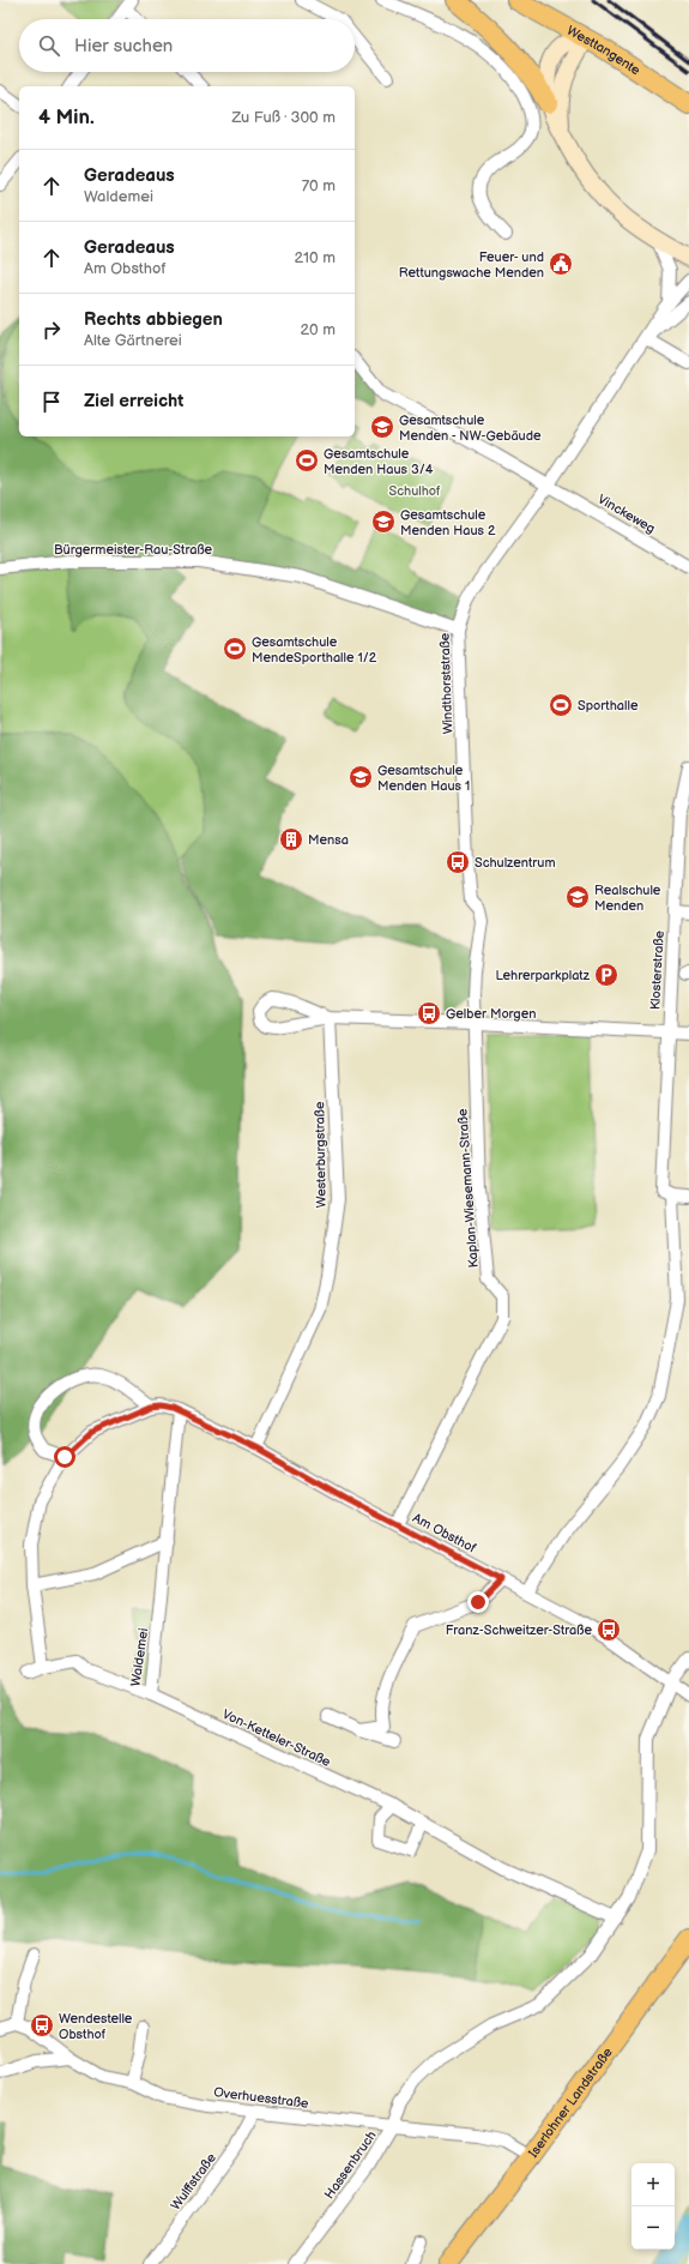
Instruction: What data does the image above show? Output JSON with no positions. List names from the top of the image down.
{
  "streets": {
    "main road": ["Westtangente", "Iserlohner Landstraße"],
    "street": [
      "Vinckeweg",
      "Bürgermeister-Rau-Straße",
      "Windthorststraße",
      "Klosterstraße",
      "Westerburgstraße",
      "Kaplan-Wiesemann-Straße",
      "Am Obsthof",
      "Waldemei",
      "Von-Ketteler-Straße",
      "Overhuesstraße",
      "Hassenbruch",
      "Wulffstraße"
    ]
  },
  "crossings": [
    ["Vinckeweg", "Windthorststraße"],
    ["Bürgermeister-Rau-Straße", "Windthorststraße"],
    ["Windthorststraße", "Kaplan-Wiesemann-Straße"],
    ["Westerburgstraße", "Am Obsthof"],
    ["Kaplan-Wiesemann-Straße", "Am Obsthof"],
    ["Am Obsthof", "Waldemei"],
    ["Waldemei", "Von-Ketteler-Straße"],
    ["Overhuesstraße", "Hassenbruch"],
    ["Overhuesstraße", "Wulffstraße"],
    ["Iserlohner Landstraße", "Hassenbruch"]
  ],
  "parks": ["Schulhof"],
  "places": {
    "public building": ["Feuer- und Rettungswache Menden"],
    "school or university": [
      "Gesamtschule Menden - NW-Gebäude",
      "Gesamtschule Menden Haus 2",
      "Gesamtschule Menden Haus 1",
      "Realschule Menden"
    ],
    "sports": ["Gesamtschule Menden Haus 3/4", "Gesamtschule MendeSporthalle 1/2", "Sporthalle"],
    "building": ["Mensa"],
    "bus stop": [
      "Schulzentrum",
      "Gelber Morgen",
      "Franz-Schweitzer-Straße",
      "Wendestelle Obsthof"
    ],
    "parking": ["Lehrerparkplatz"]
  },
  "page": {
    "search": "Hier suchen",
    "heading": ["4 Min.", "Zu Fuß · 300 m"],
    "list": [
      ["Geradeaus", "Waldemei", "70 m"],
      ["Geradeaus", "Am Obsthof", "210 m"],
      ["Rechts abbiegen", "Alte Gärtnerei", "20 m"],
      "Ziel erreicht"
    ],
    "map_buttons": ["+", "−"]
  }
}
